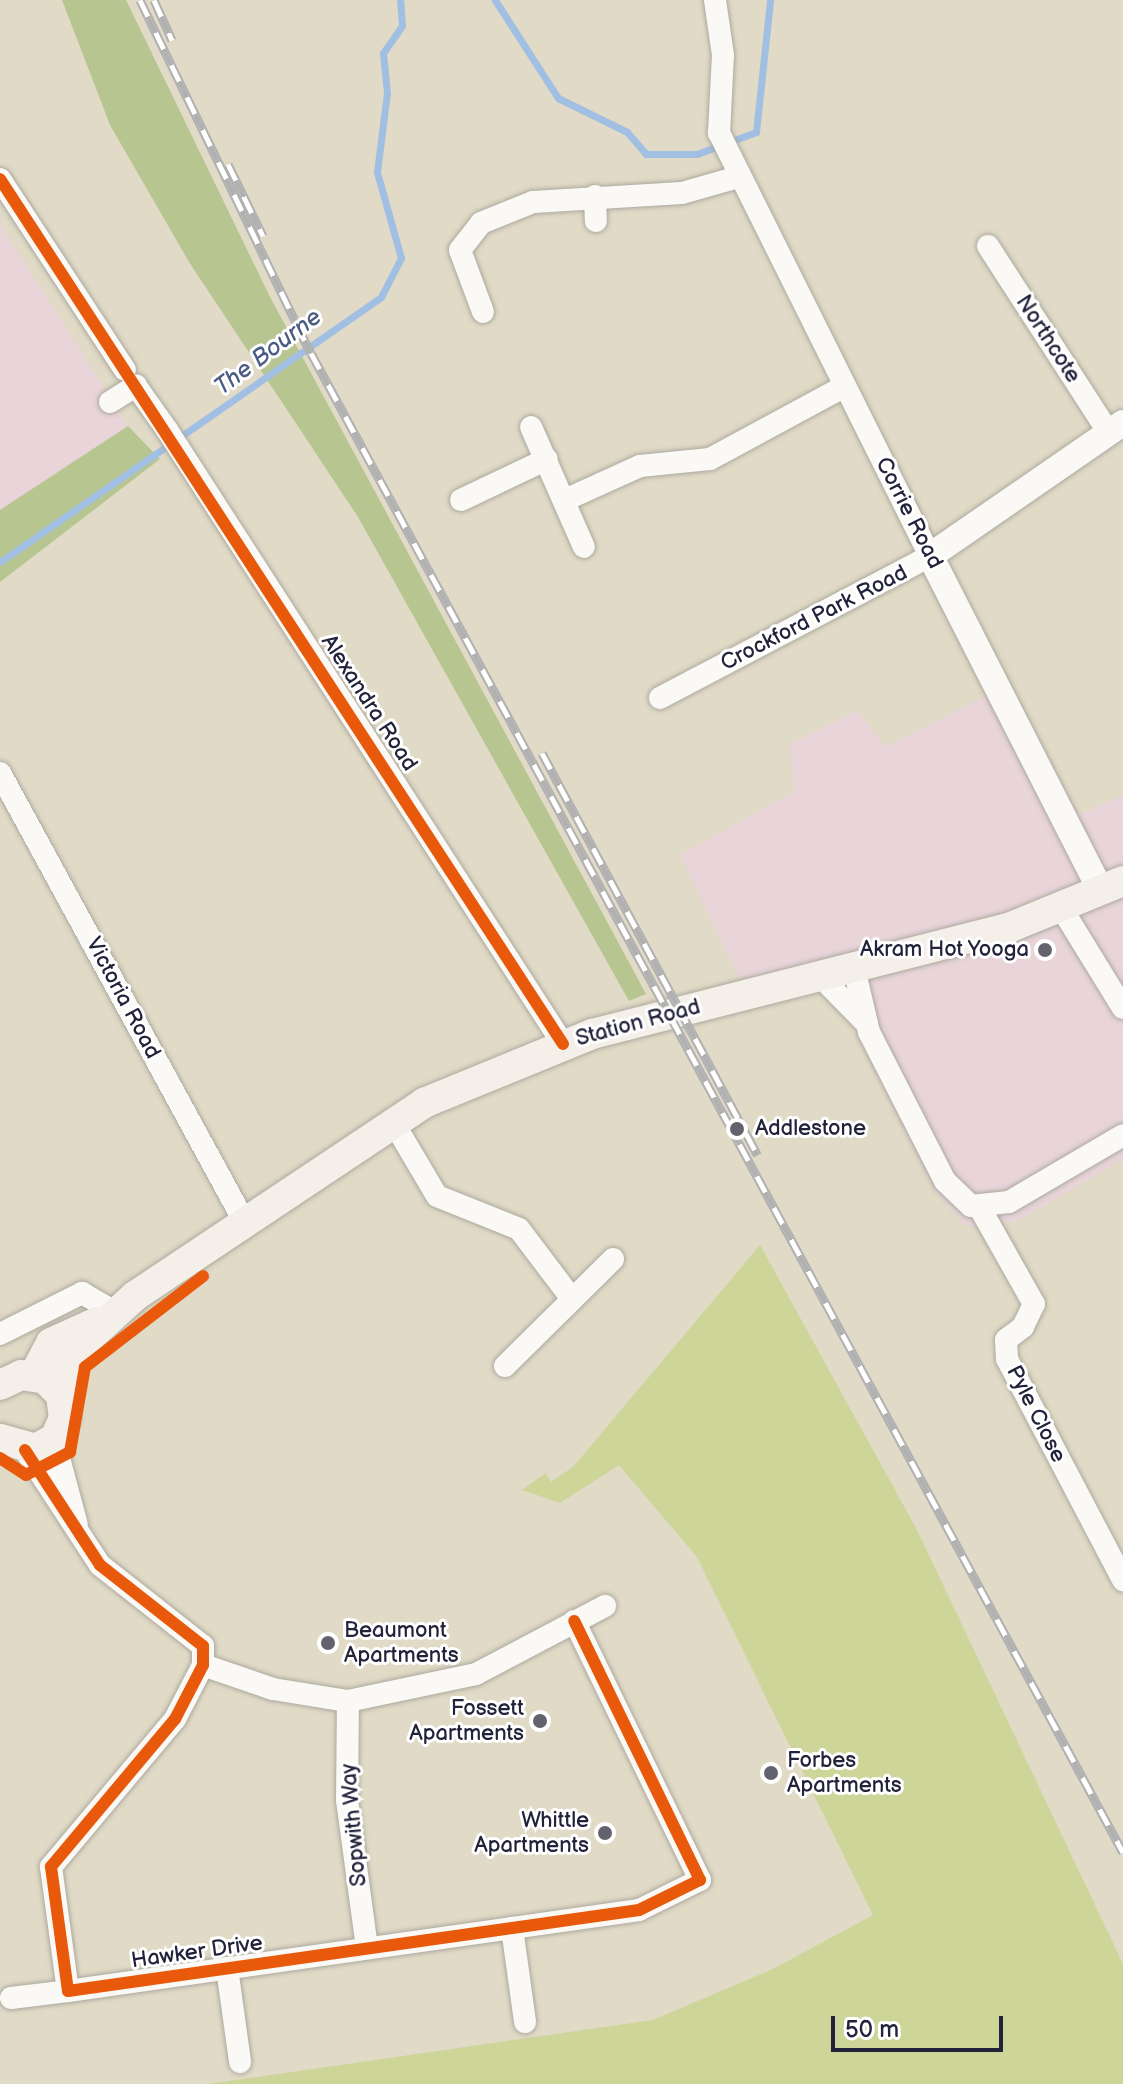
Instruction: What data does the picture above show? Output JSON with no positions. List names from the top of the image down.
{
  "streets": {
    "main road": ["Station Road"],
    "street": [
      "Northcote",
      "Corrie Road",
      "Crockford Park Road",
      "Alexandra Road",
      "Victoria Road",
      "Pyle Close",
      "Sopwith Way",
      "Hawker Drive"
    ]
  },
  "crossings": [
    ["Northcote", "Crockford Park Road"],
    ["Corrie Road", "Crockford Park Road"],
    ["Corrie Road", "Station Road"],
    ["Alexandra Road", "Station Road"],
    ["Victoria Road", "Station Road"],
    ["Sopwith Way", "Hawker Drive"]
  ],
  "water": ["The Bourne"],
  "places": [
    "Akram Hot Yooga",
    "Addlestone",
    "Beaumont Apartments",
    "Fossett Apartments",
    "Forbes Apartments",
    "Whittle Apartments"
  ],
  "scale_bar": "50 m"
}
